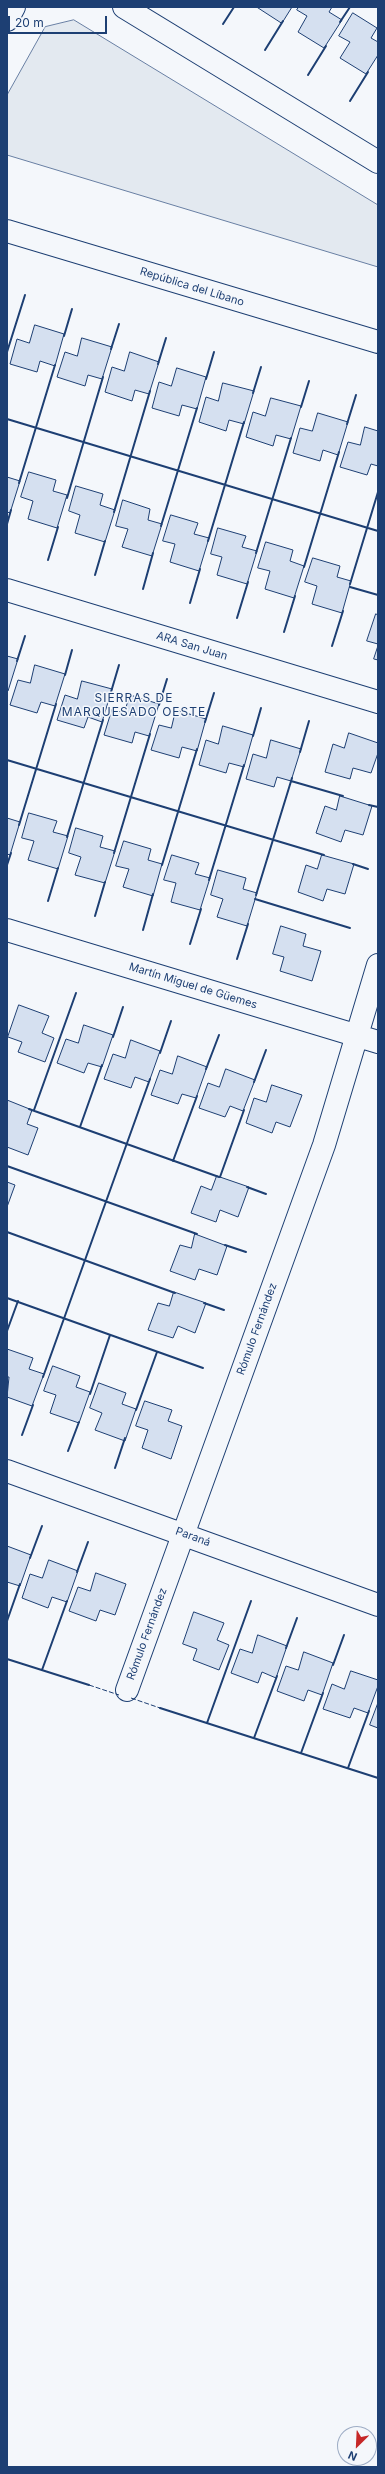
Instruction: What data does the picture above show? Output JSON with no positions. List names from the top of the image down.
{
  "streets": {
    "street": [
      "República del Líbano",
      "ARA San Juan",
      "Martín Miguel de Güemes",
      "Rómulo Fernández",
      "Paraná"
    ]
  },
  "crossings": [
    ["Martín Miguel de Güemes", "Rómulo Fernández"],
    ["Rómulo Fernández", "Paraná"]
  ],
  "districts": ["SIERRAS DE MARQUESADO OESTE"],
  "scale_bar": "20 m",
  "north": "bottom left"
}
